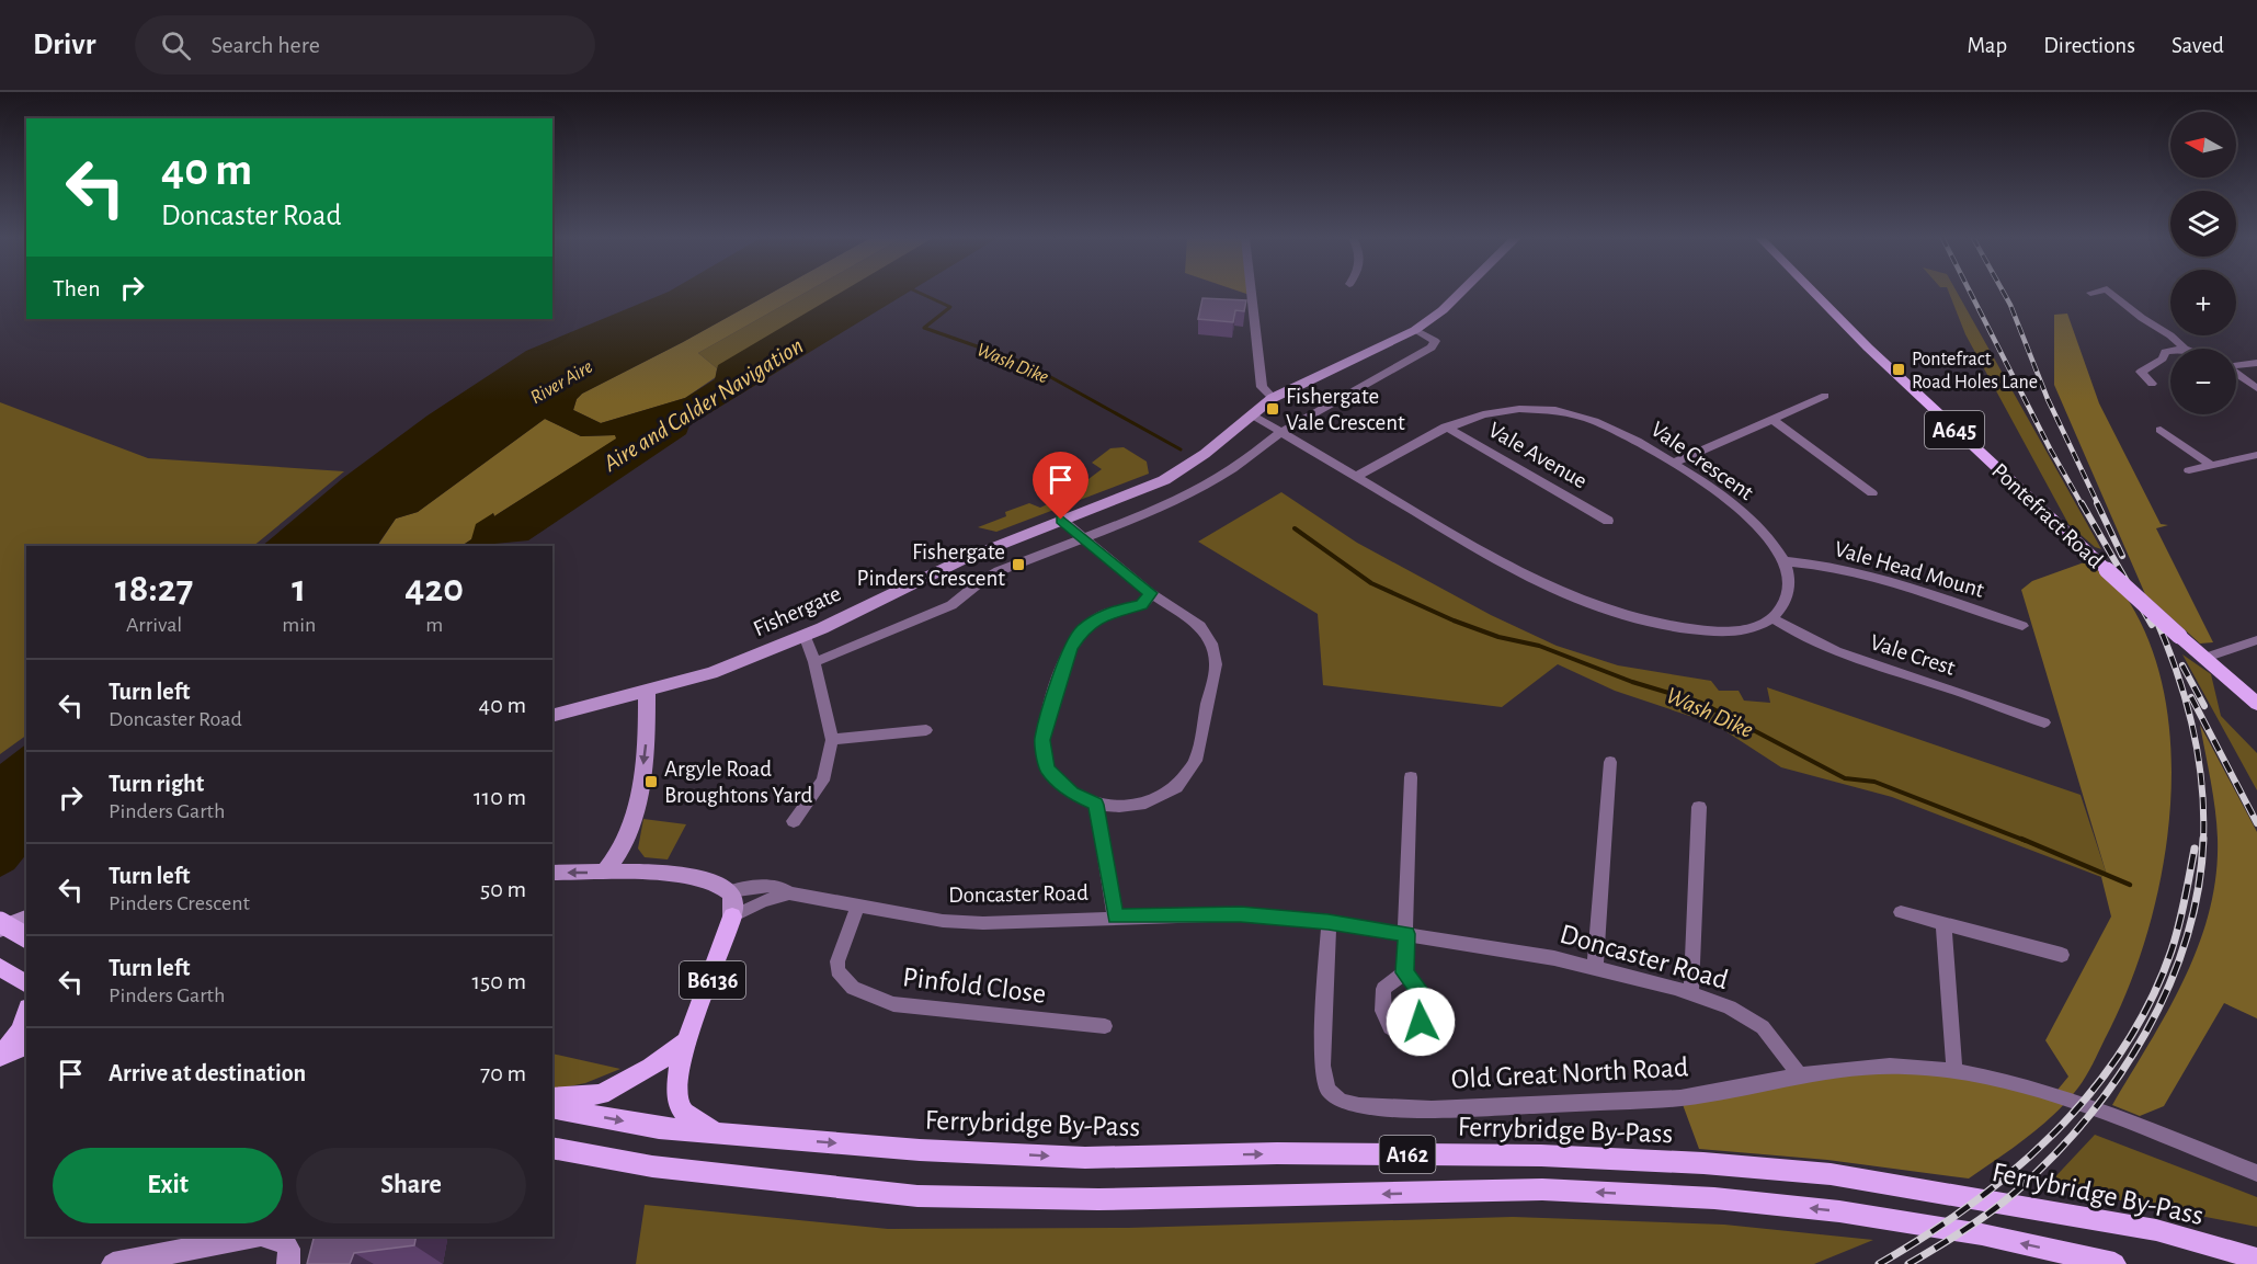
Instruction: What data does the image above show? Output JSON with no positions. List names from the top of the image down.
{
  "streets": {
    "main road": [
      "A645",
      "Pontefract Road",
      "Fishergate",
      "B6136",
      "Ferrybridge By-Pass",
      "A162"
    ],
    "street": [
      "Vale Avenue",
      "Vale Crescent",
      "Vale Head Mount",
      "Vale Crest",
      "Doncaster Road",
      "Pinfold Close",
      "Old Great North Road"
    ]
  },
  "crossings": [
    ["Vale Avenue", "Vale Crescent"],
    ["Vale Crescent", "Vale Head Mount"],
    ["Vale Crescent", "Vale Crest"],
    ["Doncaster Road", "B6136"],
    ["Doncaster Road", "Pinfold Close"],
    ["Doncaster Road", "Old Great North Road"]
  ],
  "water": ["Wash Dike", "River Aire", "Aire and Calder Navigation"],
  "places": {
    "transit": [
      "Pontefract Road Holes Lane",
      "Fishergate Vale Crescent",
      "Fishergate Pinders Crescent",
      "Argyle Road Broughtons Yard"
    ]
  },
  "north": "left",
  "page": {
    "header": "Drivr",
    "search": "Search here",
    "nav": ["Map", "Directions", "Saved"],
    "map_buttons": ["+", "−"],
    "turn": ["40 m", "Doncaster Road"],
    "then": "Then",
    "eta": [
      "18:27",
      "Arrival",
      "1",
      "min",
      "420",
      "m"
    ],
    "list": [
      {
        "name": "Turn left",
        "note": "Doncaster Road",
        "value": "40 m"
      },
      {
        "name": "Turn right",
        "note": "Pinders Garth",
        "value": "110 m"
      },
      {
        "name": "Turn left",
        "note": "Pinders Crescent",
        "value": "50 m"
      },
      {
        "name": "Turn left",
        "note": "Pinders Garth",
        "value": "150 m"
      },
      {
        "name": "Arrive at destination",
        "value": "70 m"
      }
    ],
    "buttons": ["Exit", "Share"]
  }
}
